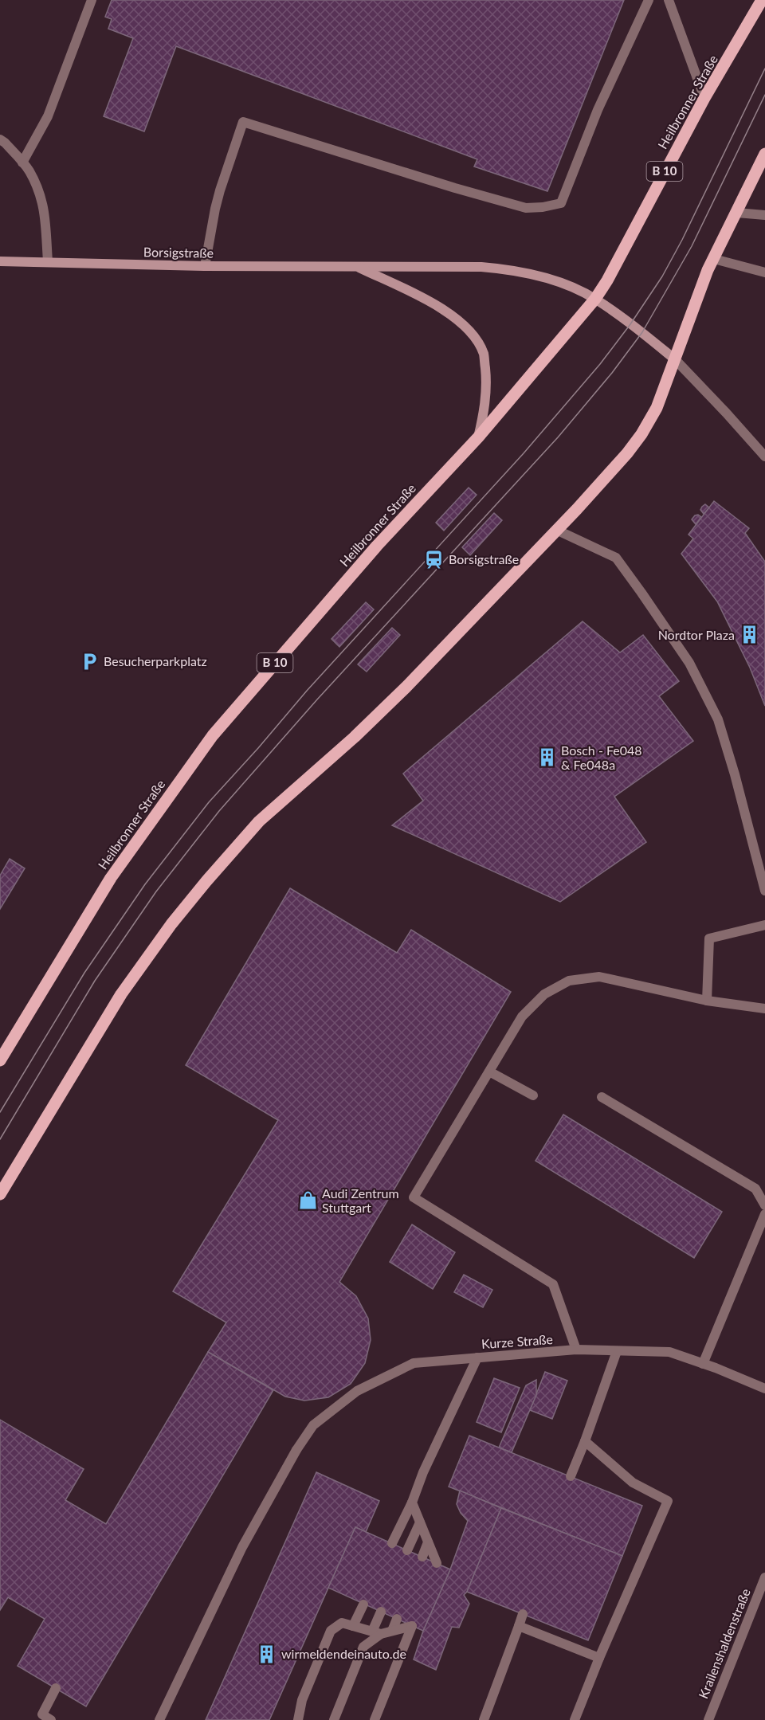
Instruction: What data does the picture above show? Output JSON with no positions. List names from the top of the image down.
{
  "streets": {
    "main road": ["Heilbronner Straße", "B 10", "Borsigstraße"],
    "street": ["Kurze Straße", "Krailenshaldenstraße"]
  },
  "crossings": [
    ["Heilbronner Straße", "Borsigstraße"]
  ],
  "places": {
    "station": ["Borsigstraße"],
    "building": ["Nordtor Plaza", "Bosch - Fe048 & Fe048a", "wirmeldendeinauto.de"],
    "parking": ["Besucherparkplatz"],
    "shop": ["Audi Zentrum Stuttgart"]
  }
}
